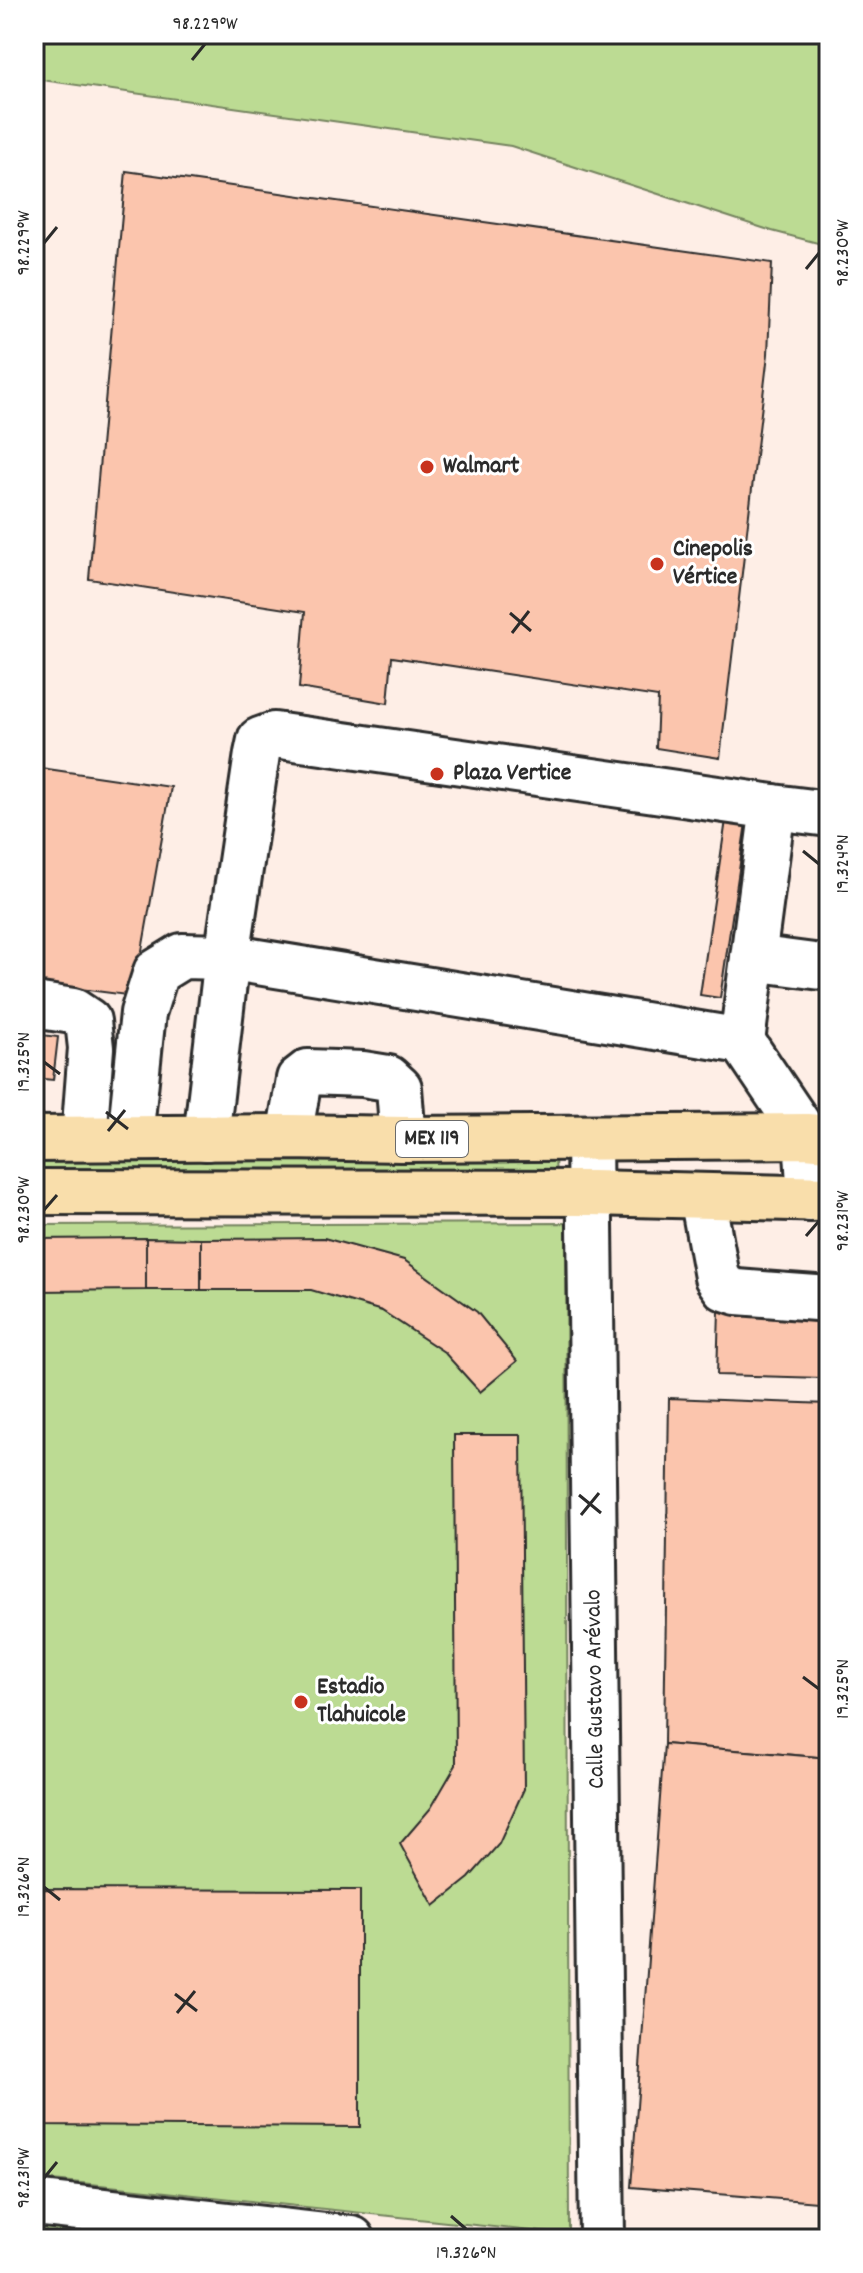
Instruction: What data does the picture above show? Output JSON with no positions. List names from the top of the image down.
{
  "streets": {
    "main road": ["MEX 119"],
    "street": ["Calle Gustavo Arévalo"]
  },
  "crossings": [
    ["MEX 119", "Calle Gustavo Arévalo"]
  ],
  "places": [
    "Walmart",
    "Cinepolis Vértice",
    "Plaza Vertice",
    "Estadio Tlahuicole"
  ],
  "coordinates": [
    "98.229°W",
    "98.230°W",
    "19.324°N",
    "19.325°N",
    "98.231°W",
    "19.326°N"
  ]
}
